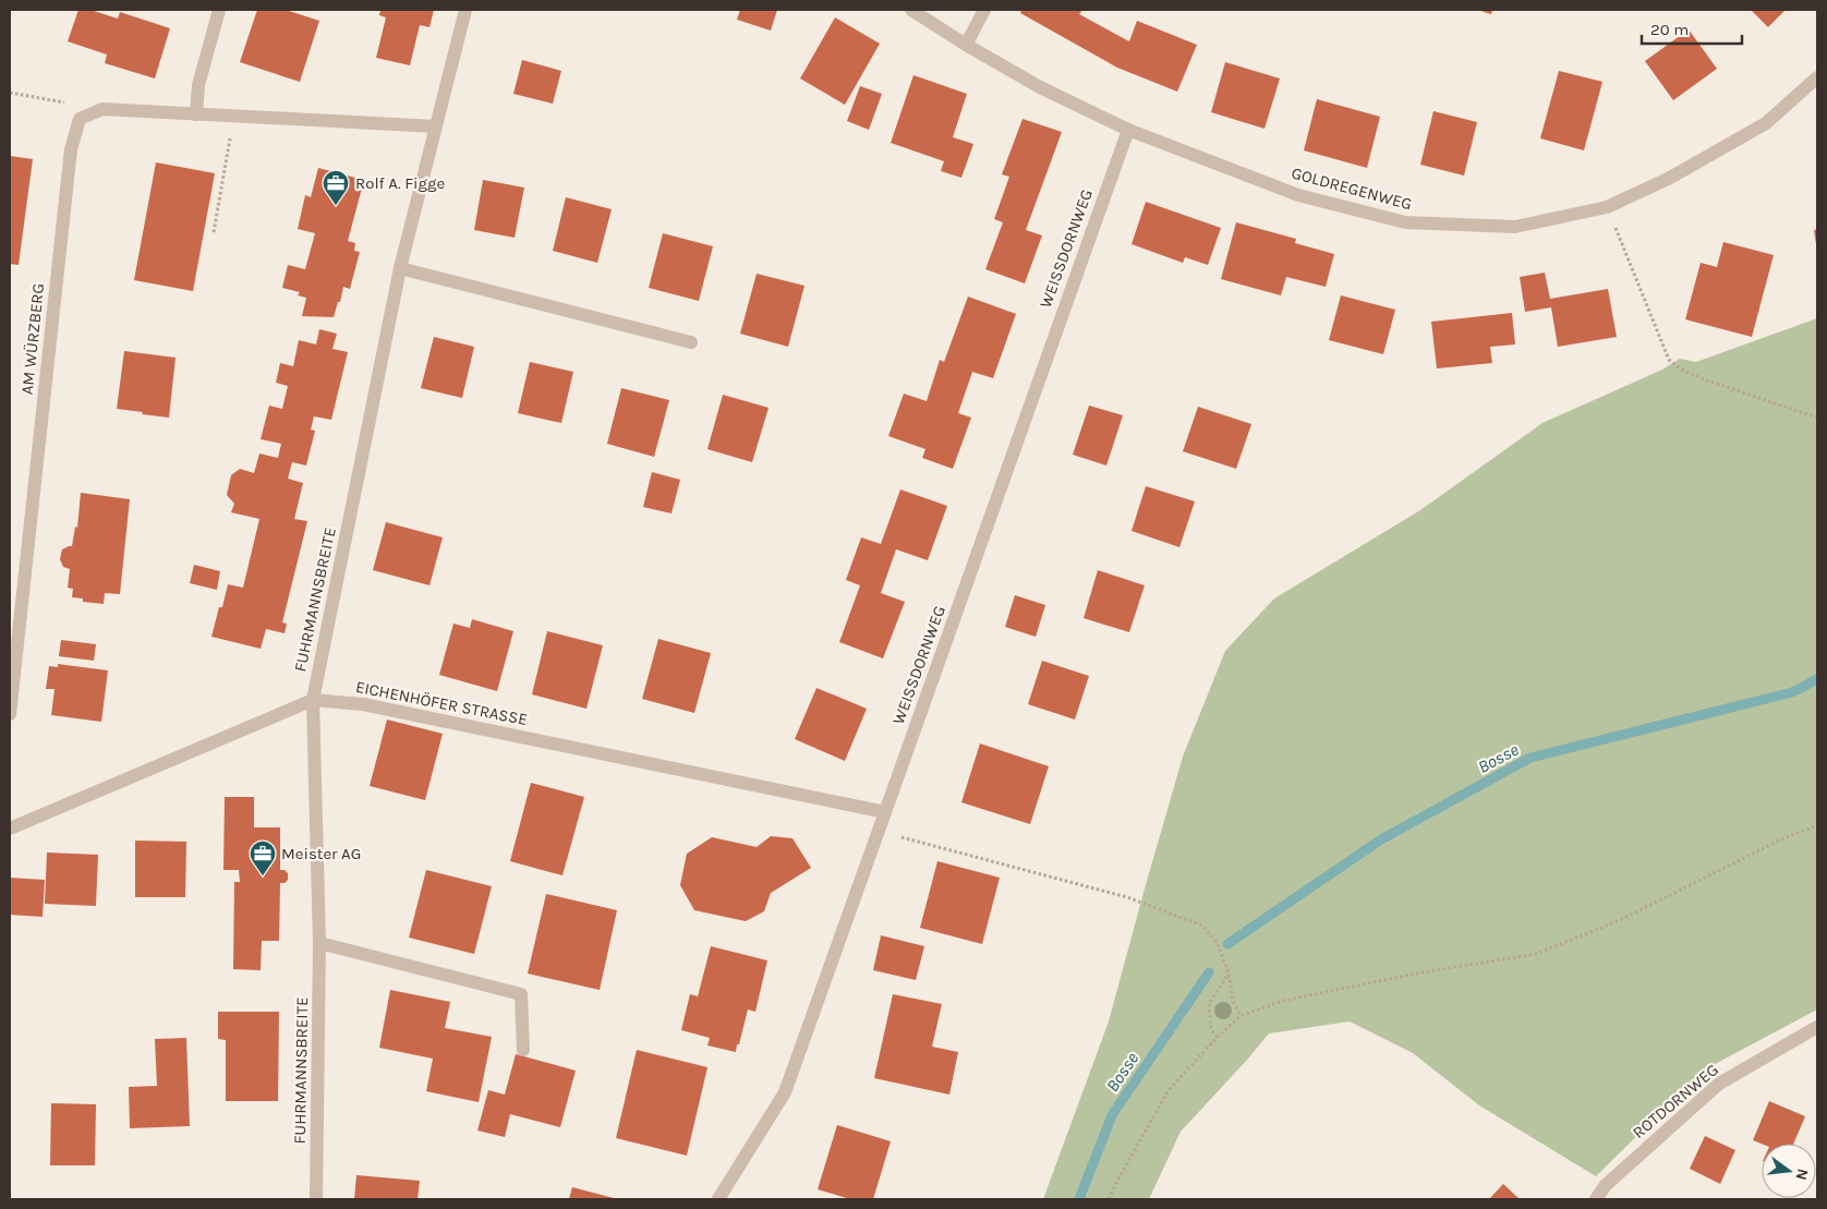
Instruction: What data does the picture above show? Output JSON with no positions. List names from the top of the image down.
{
  "streets": {
    "street": [
      "GOLDREGENWEG",
      "WEISSDORNWEG",
      "AM WÜRZBERG",
      "FUHRMANNSBREITE",
      "EICHENHÖFER STRASSE",
      "ROTDORNWEG"
    ]
  },
  "crossings": [
    ["GOLDREGENWEG", "WEISSDORNWEG"],
    ["WEISSDORNWEG", "EICHENHÖFER STRASSE"],
    ["FUHRMANNSBREITE", "EICHENHÖFER STRASSE"]
  ],
  "water": ["Bosse"],
  "places": {
    "office": ["Rolf A. Figge", "Meister AG"]
  },
  "scale_bar": "20 m",
  "north": "right"
}
